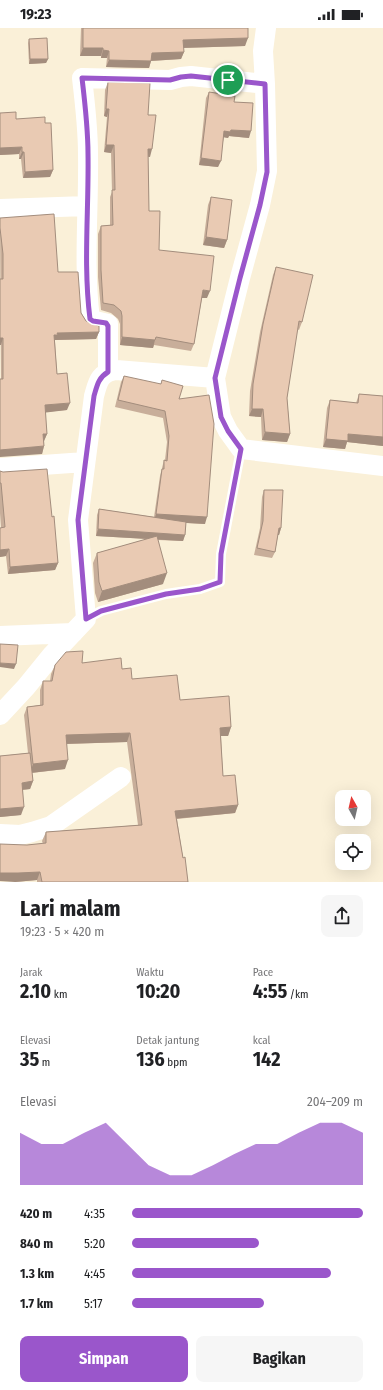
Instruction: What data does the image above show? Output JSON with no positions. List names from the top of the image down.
{
  "north": "top",
  "page": {
    "status": "19:23",
    "heading": ["Lari malam", "19:23 · 5 × 420 m"],
    "stats": [
      ["Jarak", "2.10 km"],
      ["Waktu", "10:20"],
      ["Pace", "4:55 /km"],
      ["Elevasi", "35 m"],
      ["Detak jantung", "136 bpm"],
      ["kcal", "142"]
    ],
    "chart": ["Elevasi", "204–209 m"],
    "list": [
      {
        "name": "420 m",
        "note": "4:35"
      },
      {
        "name": "840 m",
        "note": "5:20"
      },
      {
        "name": "1.3 km",
        "note": "4:45"
      },
      {
        "name": "1.7 km",
        "note": "5:17"
      }
    ],
    "buttons": ["Simpan", "Bagikan"]
  }
}
